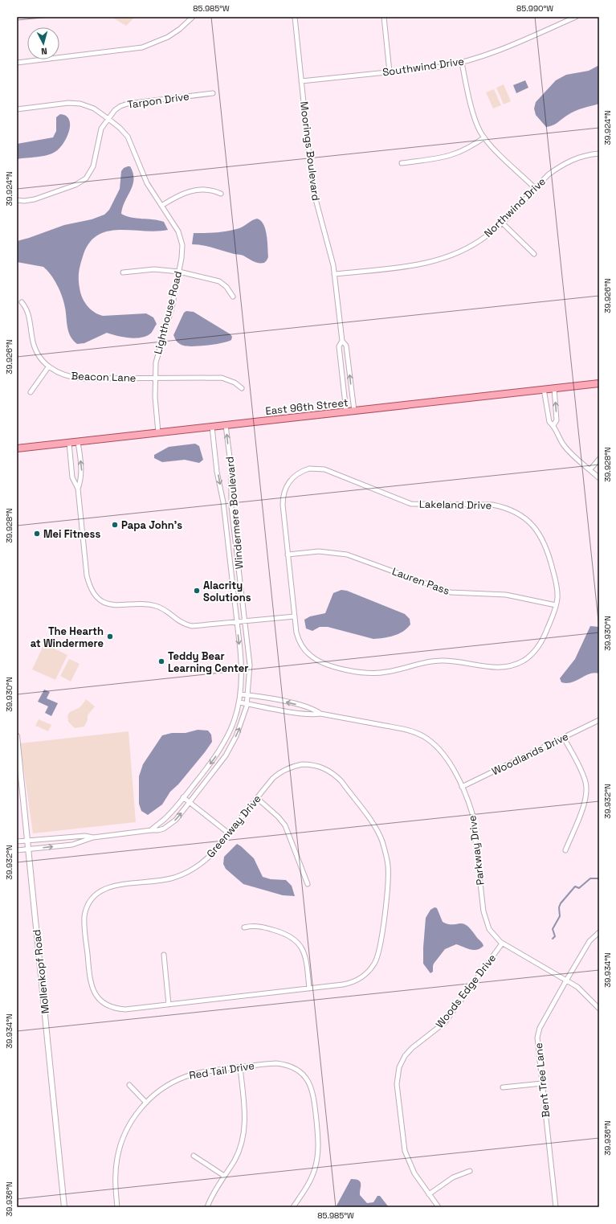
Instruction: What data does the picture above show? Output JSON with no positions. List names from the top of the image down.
{
  "streets": {
    "main road": ["East 96th Street"],
    "street": [
      "Southwind Drive",
      "Tarpon Drive",
      "Moorings Boulevard",
      "Northwind Drive",
      "Lighthouse Road",
      "Beacon Lane",
      "Lakeland Drive",
      "Windermere Boulevard",
      "Lauren Pass",
      "Woodlands Drive",
      "Greenway Drive",
      "Parkway Drive",
      "Mollenkopf Road",
      "Woods Edge Drive",
      "Red Tail Drive",
      "Bent Tree Lane"
    ]
  },
  "crossings": [
    ["Southwind Drive", "Moorings Boulevard"],
    ["Tarpon Drive", "Lighthouse Road"],
    ["Moorings Boulevard", "Northwind Drive"],
    ["Moorings Boulevard", "East 96th Street"],
    ["Lighthouse Road", "Beacon Lane"],
    ["Lighthouse Road", "East 96th Street"],
    ["East 96th Street", "Windermere Boulevard"],
    ["Lakeland Drive", "Lauren Pass"],
    ["Windermere Boulevard", "Parkway Drive"],
    ["Windermere Boulevard", "Mollenkopf Road"],
    ["Woodlands Drive", "Parkway Drive"],
    ["Parkway Drive", "Woods Edge Drive"],
    ["Parkway Drive", "Bent Tree Lane"]
  ],
  "places": [
    "Papa John's",
    "Mei Fitness",
    "Alacrity Solutions",
    "The Hearth at Windermere",
    "Teddy Bear Learning Center"
  ],
  "north": "bottom",
  "coordinates": [
    "85.985°W",
    "85.990°W",
    "39.924°N",
    "39.926°N",
    "39.928°N",
    "39.930°N",
    "39.932°N",
    "39.934°N",
    "39.936°N"
  ]
}
